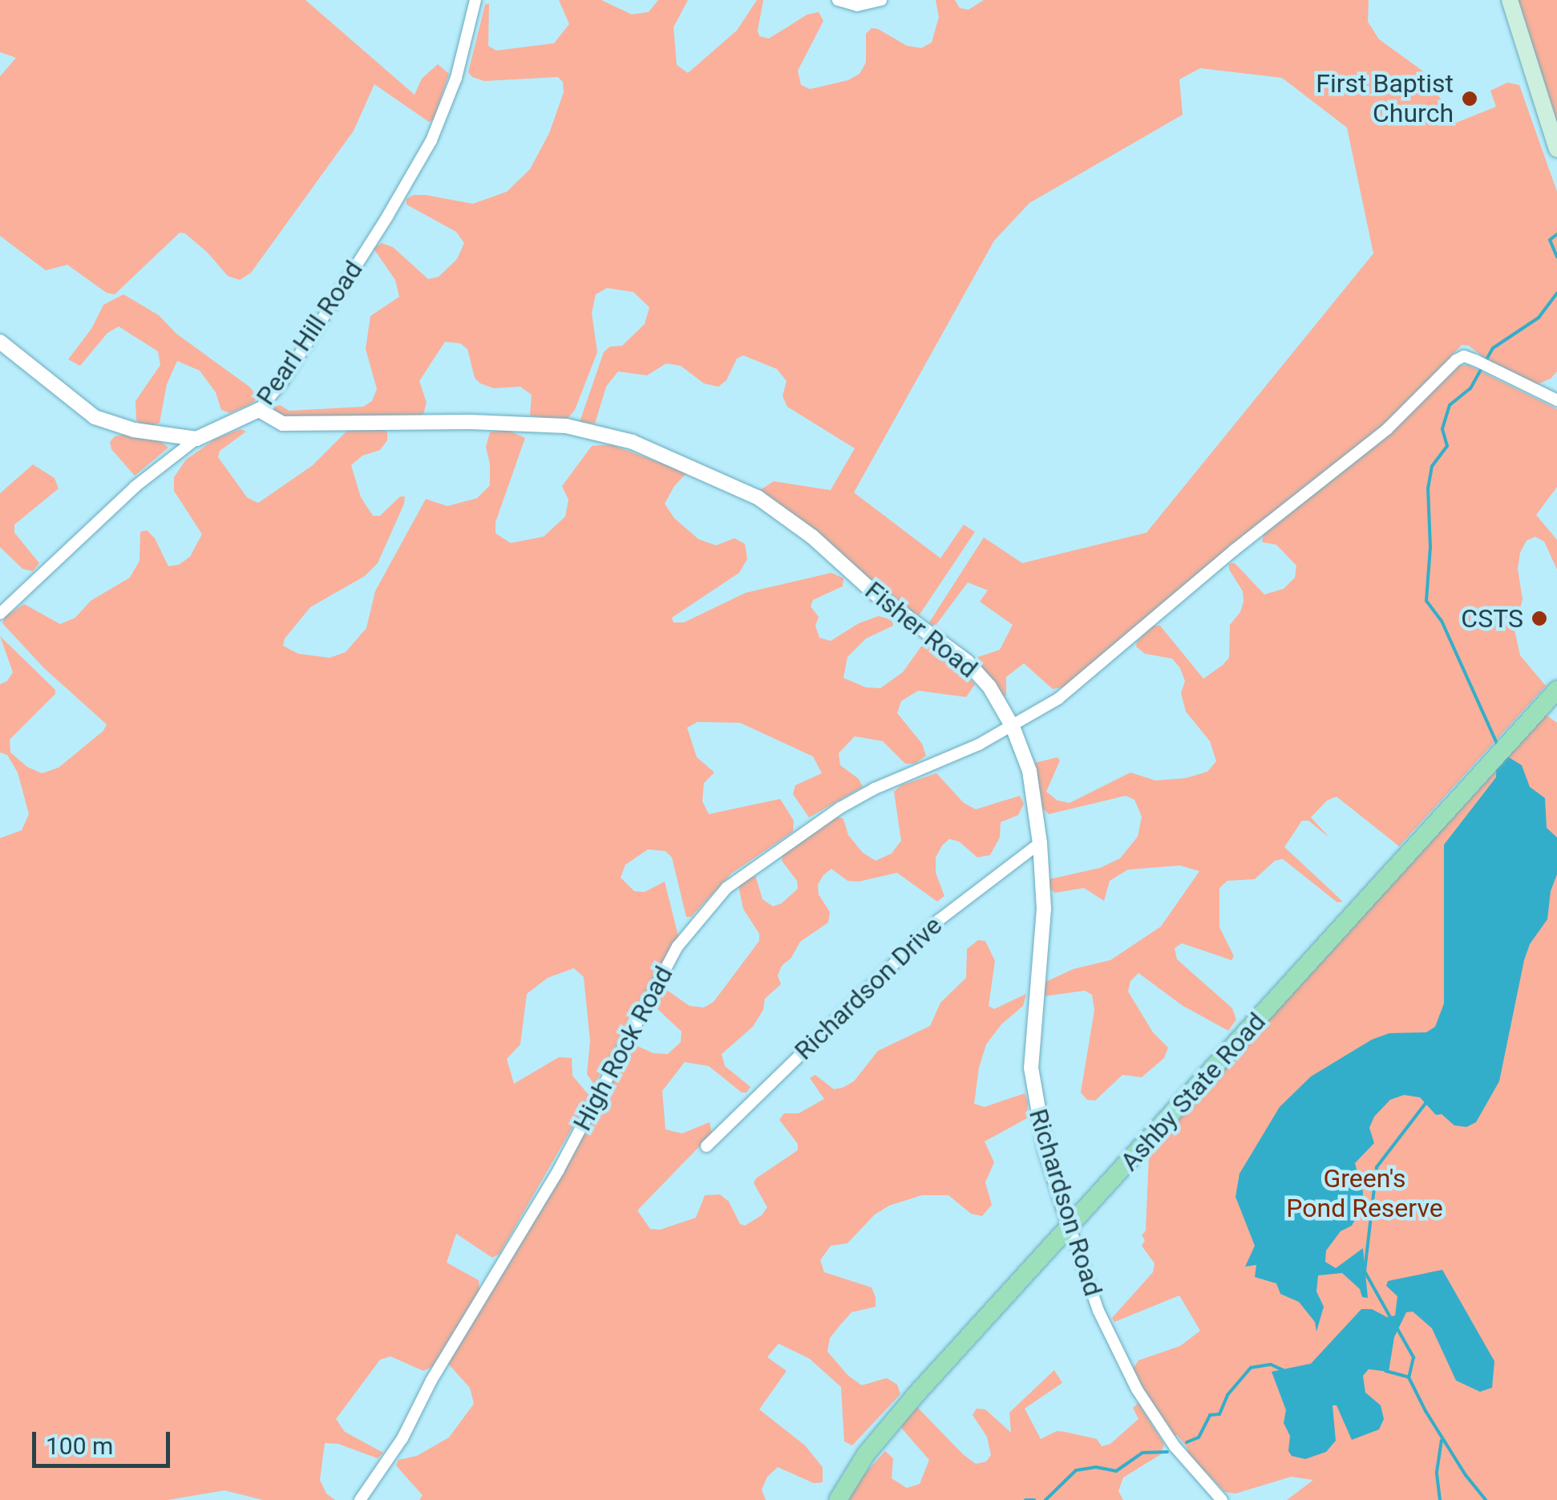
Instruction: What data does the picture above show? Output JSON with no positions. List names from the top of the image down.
{
  "streets": {
    "main road": ["Ashby State Road"],
    "street": [
      "Pearl Hill Road",
      "Fisher Road",
      "Richardson Drive",
      "High Rock Road",
      "Richardson Road"
    ]
  },
  "crossings": [
    ["Pearl Hill Road", "Fisher Road"],
    ["Fisher Road", "High Rock Road"],
    ["Fisher Road", "Richardson Road"],
    ["Richardson Drive", "Richardson Road"],
    ["High Rock Road", "Richardson Road"],
    ["Ashby State Road", "Richardson Road"]
  ],
  "parks": ["Green's Pond Reserve"],
  "places": ["First Baptist Church", "CSTS"],
  "scale_bar": "100 m"
}
